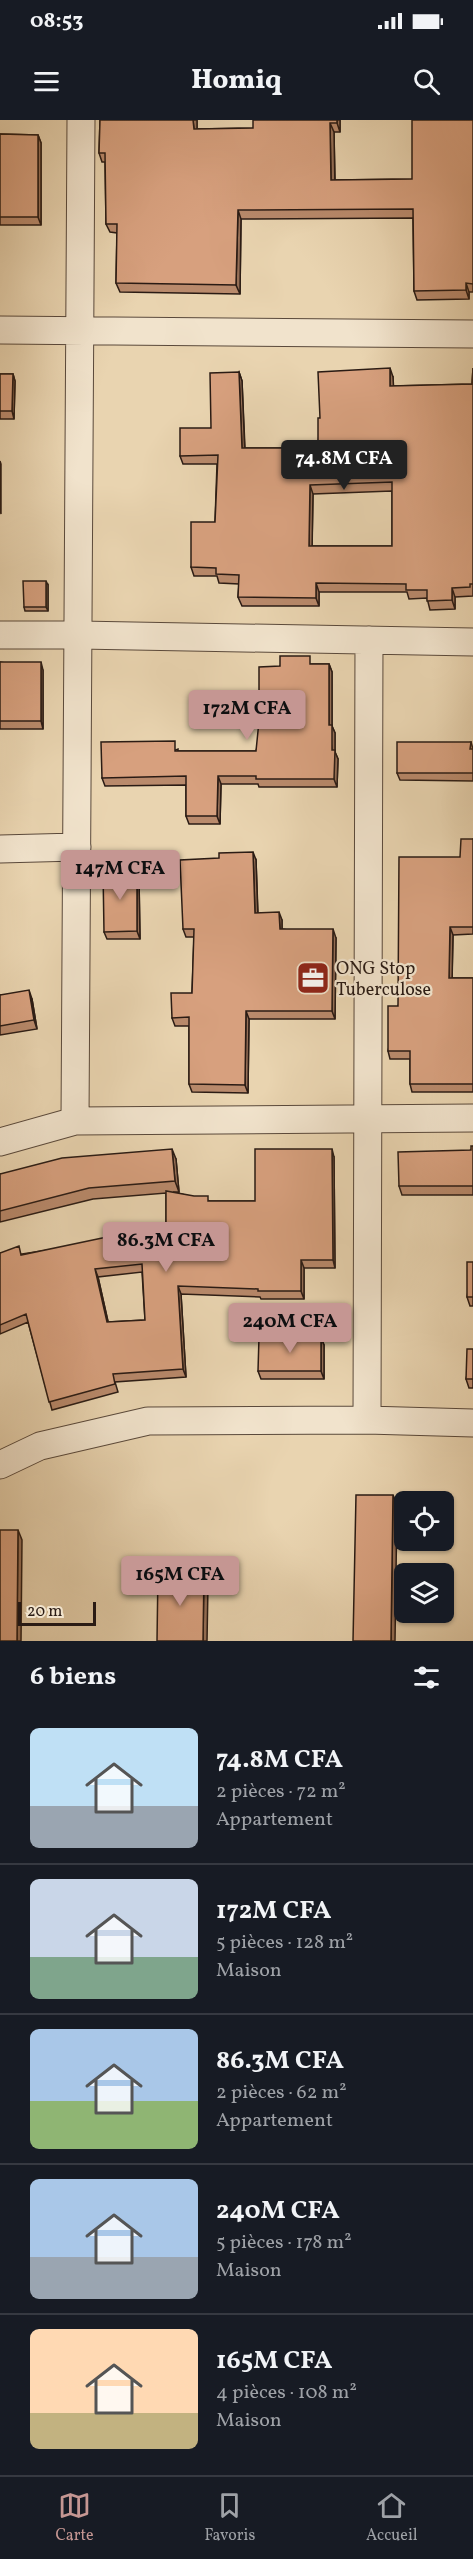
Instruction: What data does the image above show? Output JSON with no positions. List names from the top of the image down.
{
  "places": {
    "office": ["ONG Stop Tuberculose"]
  },
  "scale_bar": "20 m",
  "page": {
    "status": "08:53",
    "header": "Homiq",
    "price": [
      "74.8M CFA",
      "172M CFA",
      "147M CFA",
      "86.3M CFA",
      "240M CFA",
      "165M CFA"
    ],
    "scale": "20 m",
    "heading": "6 biens",
    "list": [
      {
        "name": "74.8M CFA",
        "note": "2 pièces · 72 m² · Appartement"
      },
      {
        "name": "172M CFA",
        "note": "5 pièces · 128 m² · Maison"
      },
      {
        "name": "86.3M CFA",
        "note": "2 pièces · 62 m² · Appartement"
      },
      {
        "name": "240M CFA",
        "note": "5 pièces · 178 m² · Maison"
      },
      {
        "name": "165M CFA",
        "note": "4 pièces · 108 m² · Maison"
      }
    ],
    "tabs": ["Carte", "Favoris", "Accueil"]
  }
}
